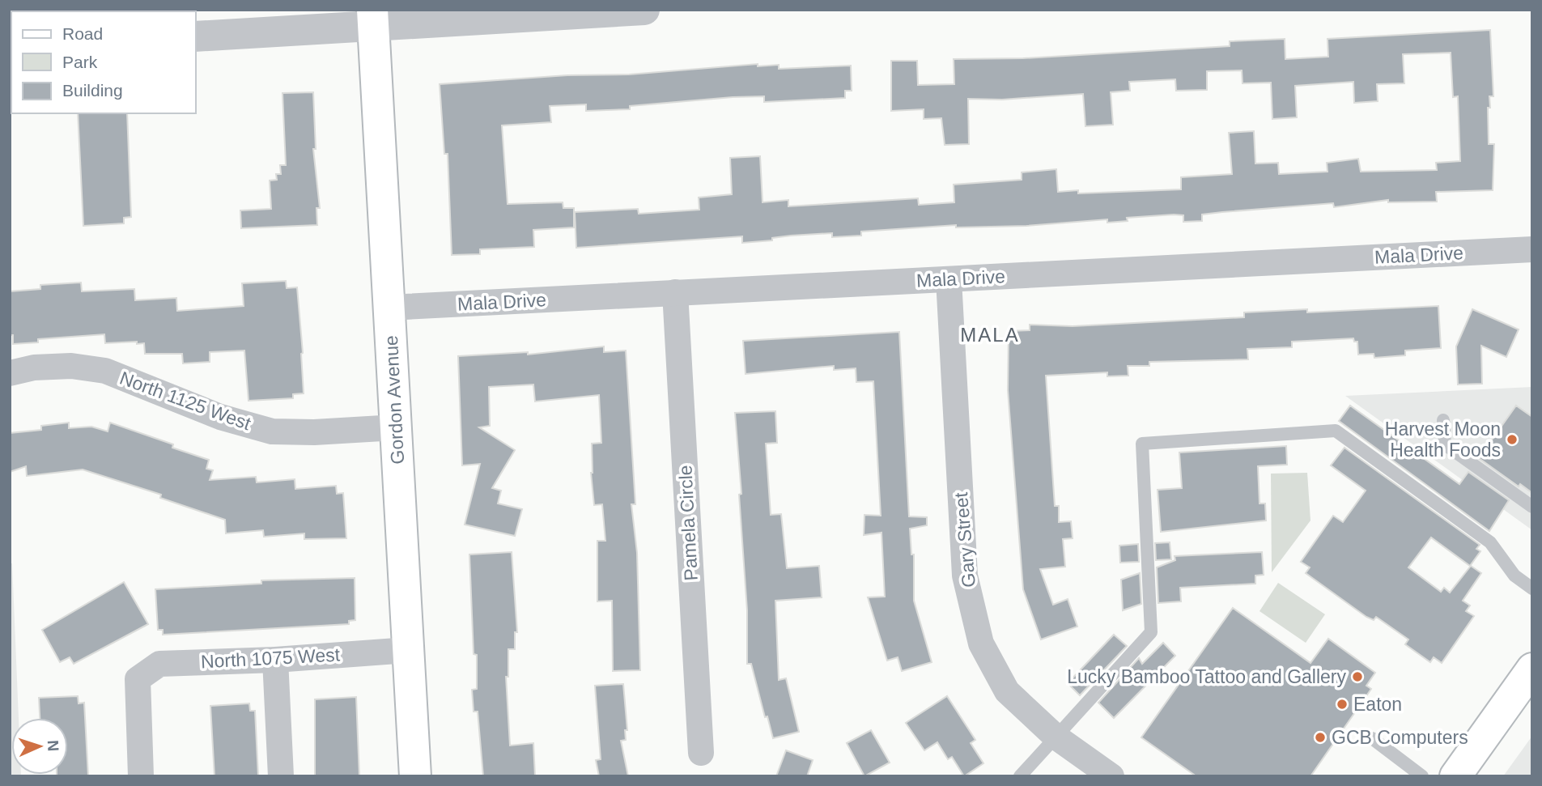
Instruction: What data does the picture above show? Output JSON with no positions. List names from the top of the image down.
{
  "streets": {
    "main road": ["Gordon Avenue"],
    "street": [
      "Mala Drive",
      "North 1125 West",
      "Pamela Circle",
      "Gary Street",
      "North 1075 West"
    ]
  },
  "crossings": [
    ["Mala Drive", "Gordon Avenue"],
    ["Mala Drive", "Pamela Circle"],
    ["Mala Drive", "Gary Street"],
    ["Gordon Avenue", "North 1125 West"],
    ["Gordon Avenue", "North 1075 West"]
  ],
  "districts": ["MALA"],
  "places": [
    "Harvest Moon Health Foods",
    "Lucky Bamboo Tattoo and Gallery",
    "Eaton",
    "GCB Computers"
  ],
  "legend": ["Road", "Park", "Building"],
  "north": "right"
}
